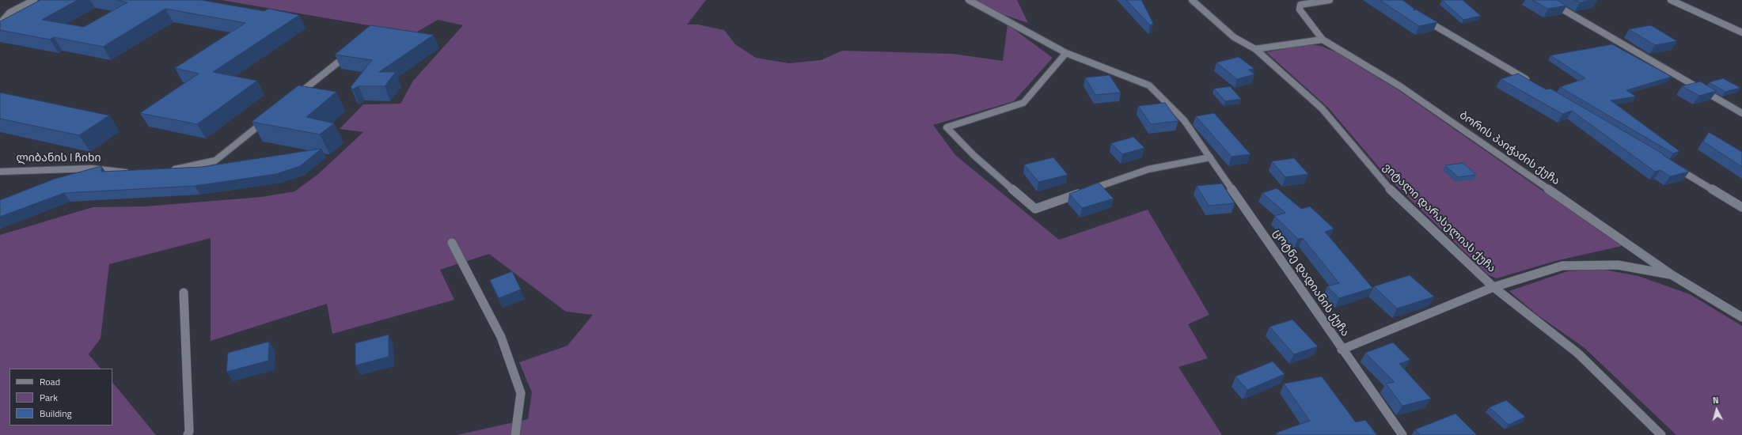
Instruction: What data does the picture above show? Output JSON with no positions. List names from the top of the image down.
{
  "streets": {
    "street": [
      "ბორის პაიჭაძის ქუჩა",
      "ლიბანის I ჩიხი",
      "ვიტალი დარასელიას ქუჩა",
      "ცოტნე დადიანის ქუჩა"
    ]
  },
  "crossings": [
    ["ბორის პაიჭაძის ქუჩა", "ცოტნე დადიანის ქუჩა"],
    ["ვიტალი დარასელიას ქუჩა", "ცოტნე დადიანის ქუჩა"]
  ],
  "legend": ["Road", "Park", "Building"],
  "north": "top"
}
